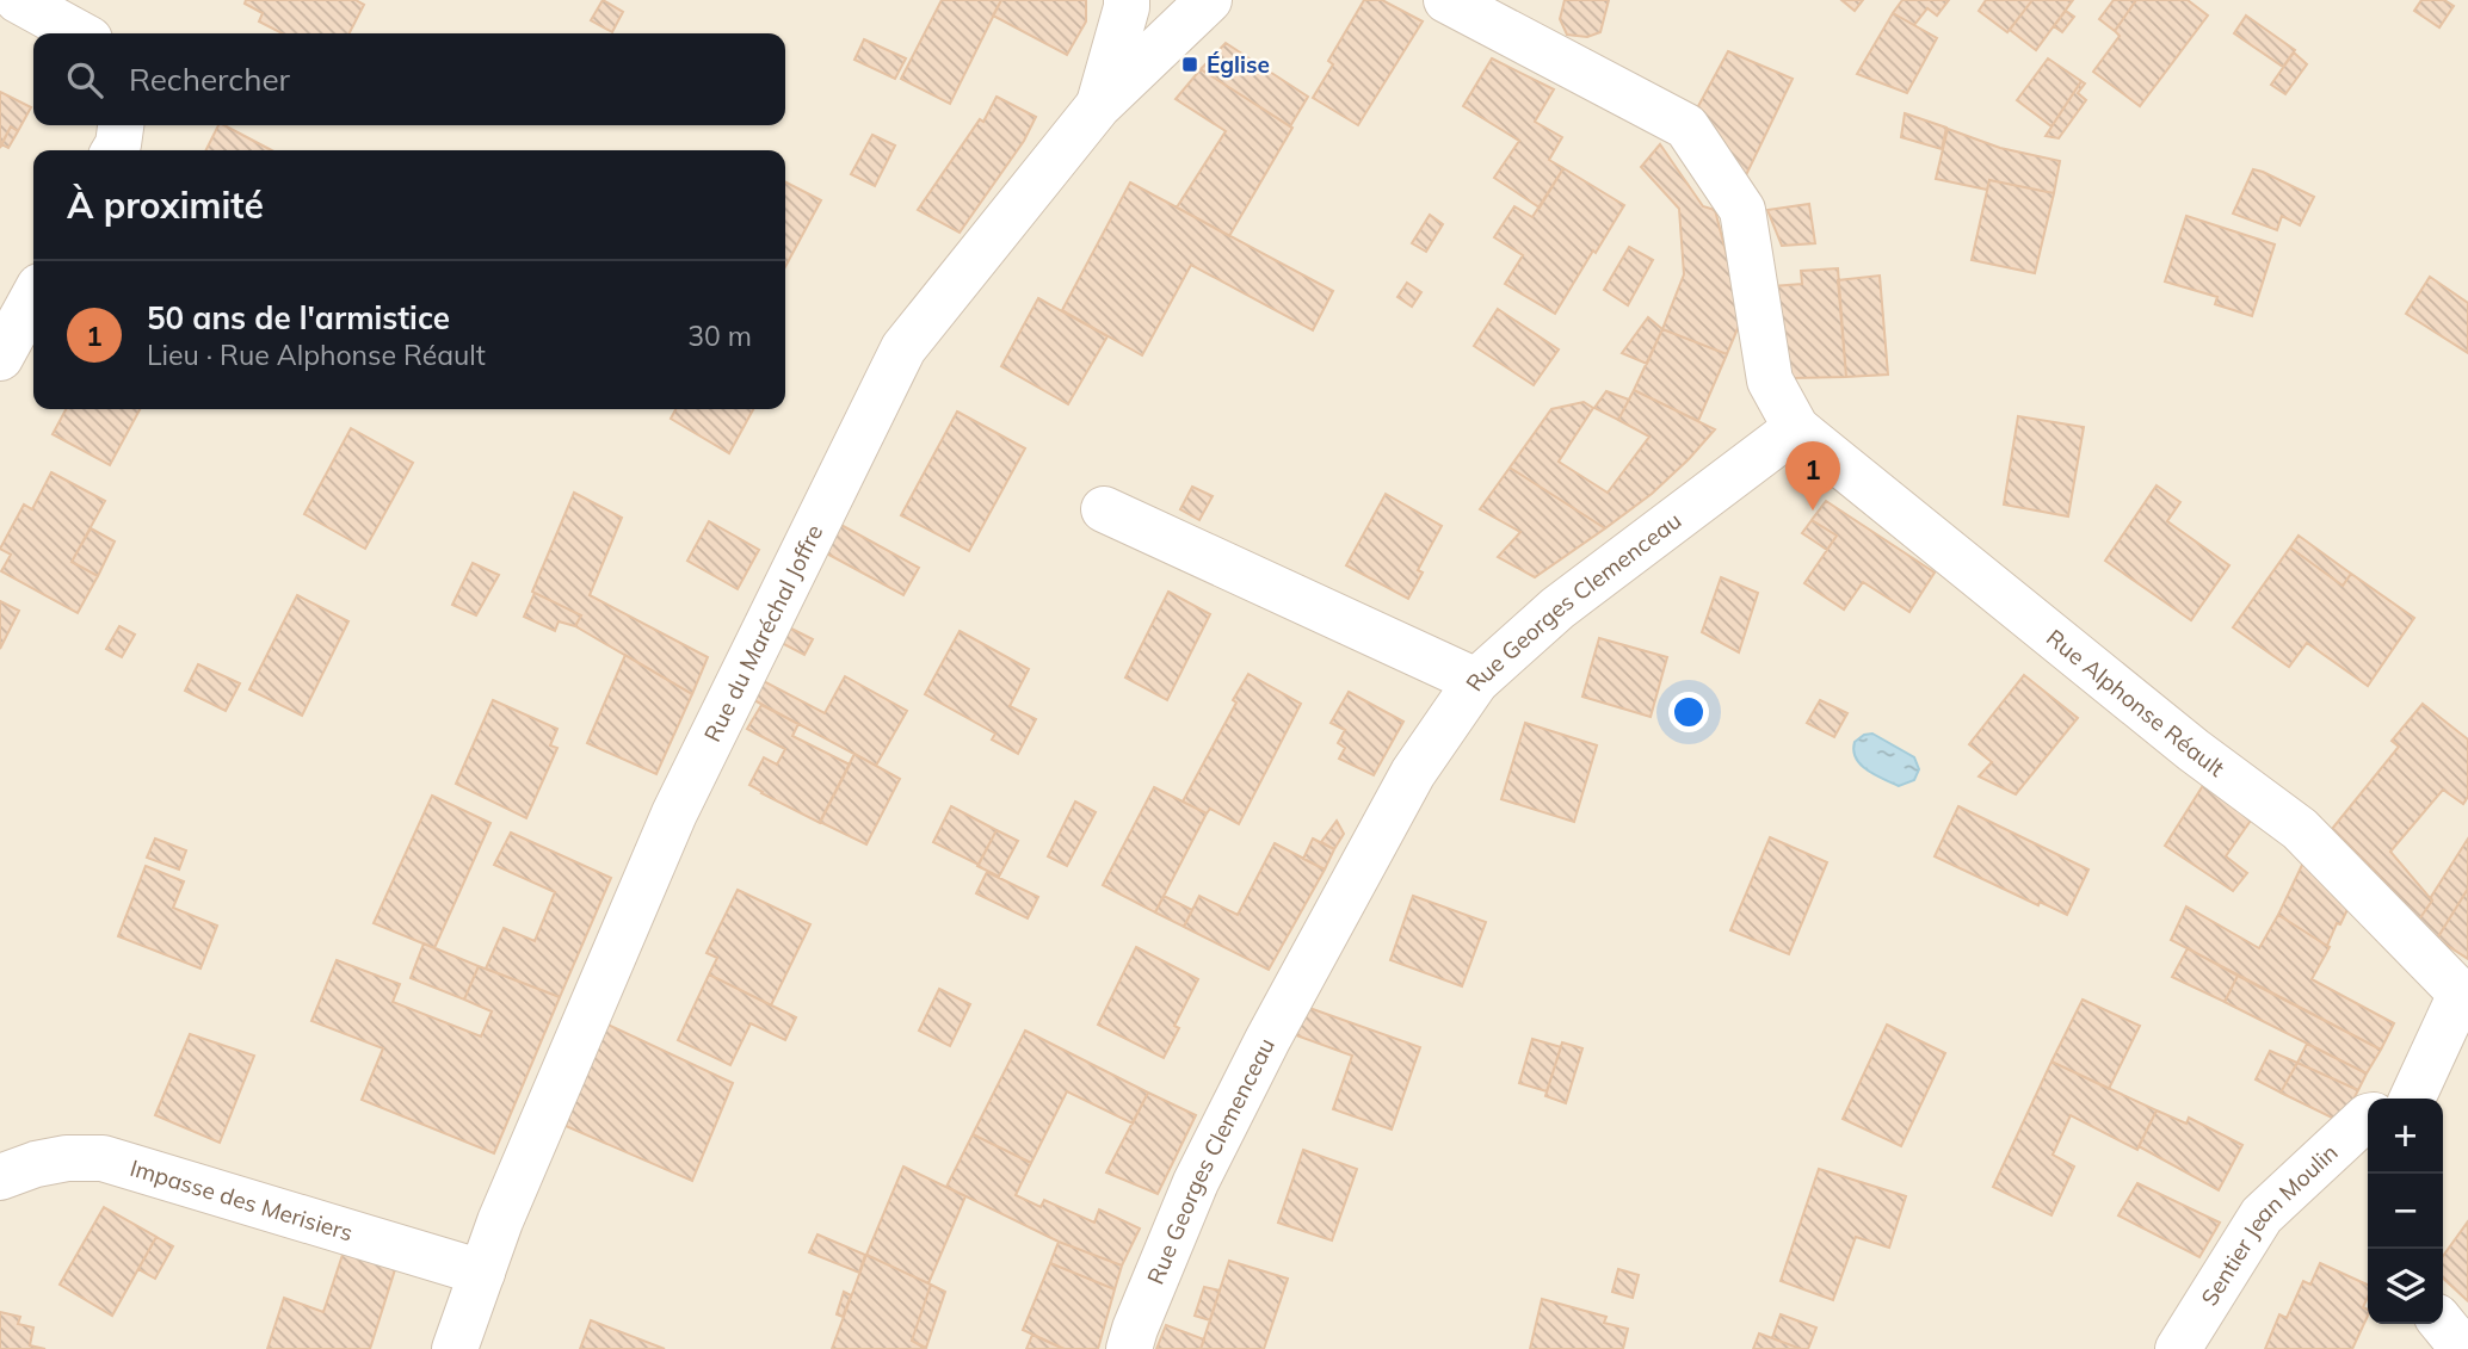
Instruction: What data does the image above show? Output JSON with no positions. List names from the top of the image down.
{
  "streets": {
    "street": [
      "Rue Georges Clemenceau",
      "Rue du Maréchal Joffre",
      "Rue Alphonse Réault",
      "Impasse des Merisiers",
      "Sentier Jean Moulin"
    ]
  },
  "crossings": [
    ["Rue Georges Clemenceau", "Rue Alphonse Réault"],
    ["Rue du Maréchal Joffre", "Impasse des Merisiers"]
  ],
  "places": {
    "transit": ["Église"]
  },
  "page": {
    "search": "Rechercher",
    "heading": "À proximité",
    "list": [
      {
        "mark": "1",
        "name": "50 ans de l'armistice",
        "note": "Lieu · Rue Alphonse Réault",
        "value": "30 m"
      }
    ],
    "pins": "1",
    "map_buttons": ["+", "−"]
  }
}
